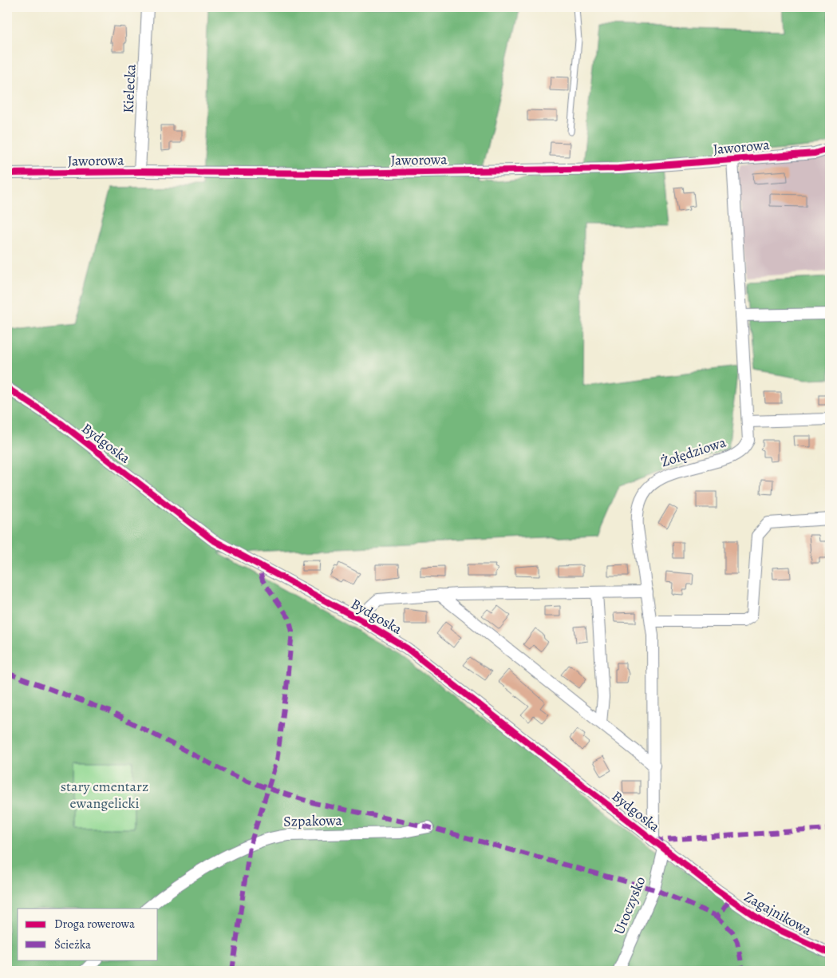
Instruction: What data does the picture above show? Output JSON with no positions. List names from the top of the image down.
{
  "streets": {
    "street": [
      "Kielecka",
      "Jaworowa",
      "Bydgoska",
      "Żołędziowa",
      "Szpakowa",
      "Uroczysko",
      "Zagajnikowa"
    ]
  },
  "crossings": [
    ["Kielecka", "Jaworowa"],
    ["Jaworowa", "Żołędziowa"],
    ["Bydgoska", "Żołędziowa"],
    ["Bydgoska", "Uroczysko"],
    ["Bydgoska", "Zagajnikowa"]
  ],
  "parks": ["stary cmentarz ewangelicki"],
  "legend": ["Droga rowerowa", "Ścieżka"]
}
